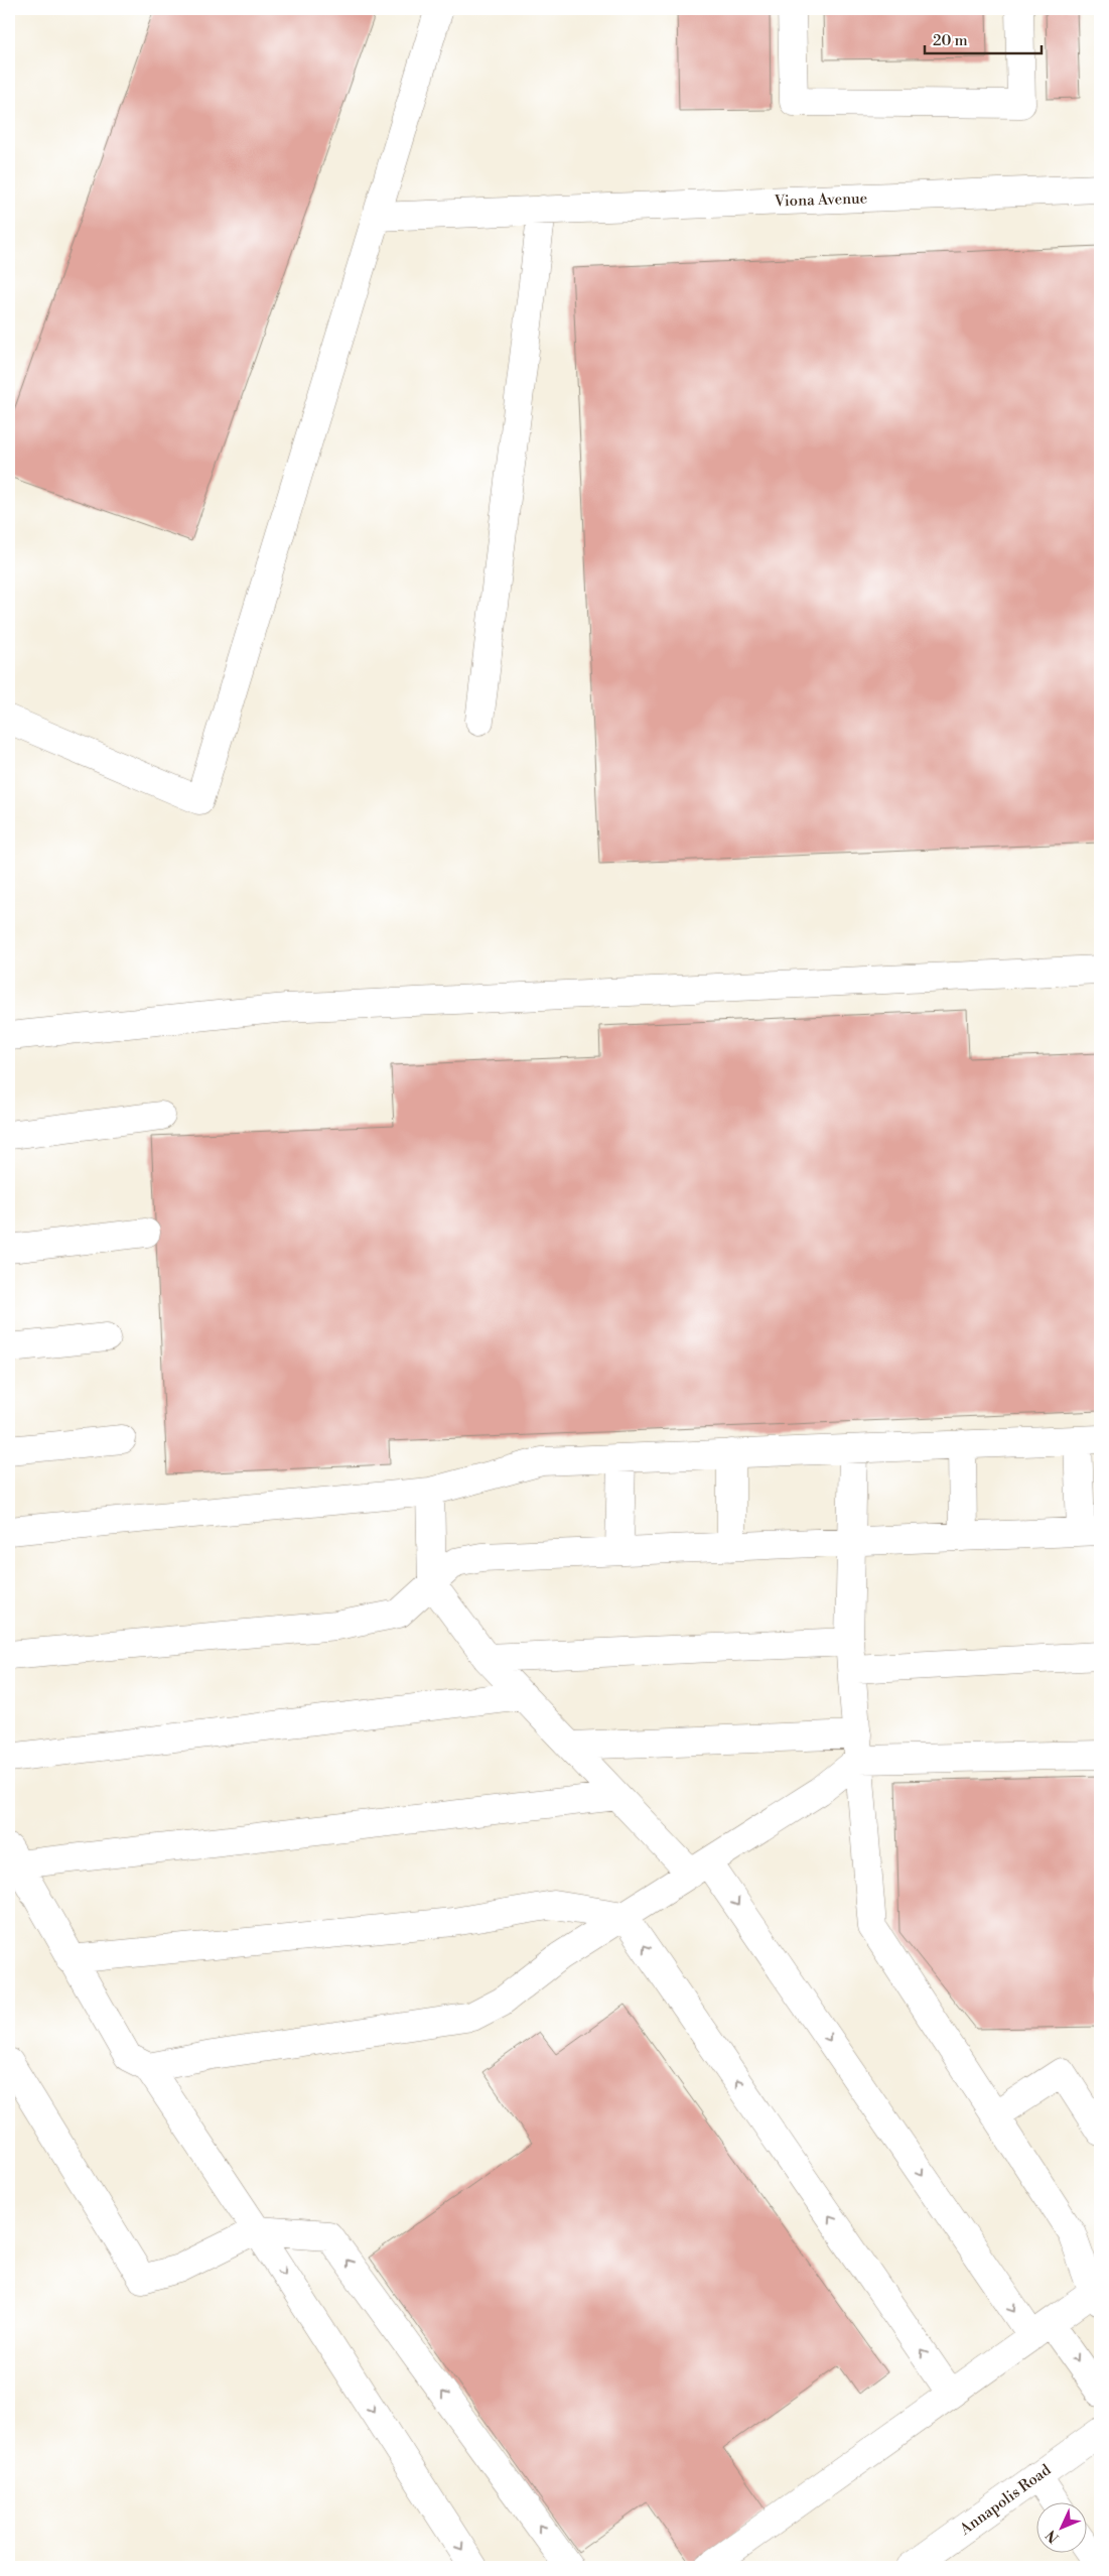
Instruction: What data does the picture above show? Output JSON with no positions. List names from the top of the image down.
{
  "streets": {
    "street": ["Viona Avenue", "Annapolis Road"]
  },
  "scale_bar": "20 m",
  "north": "bottom left"
}
